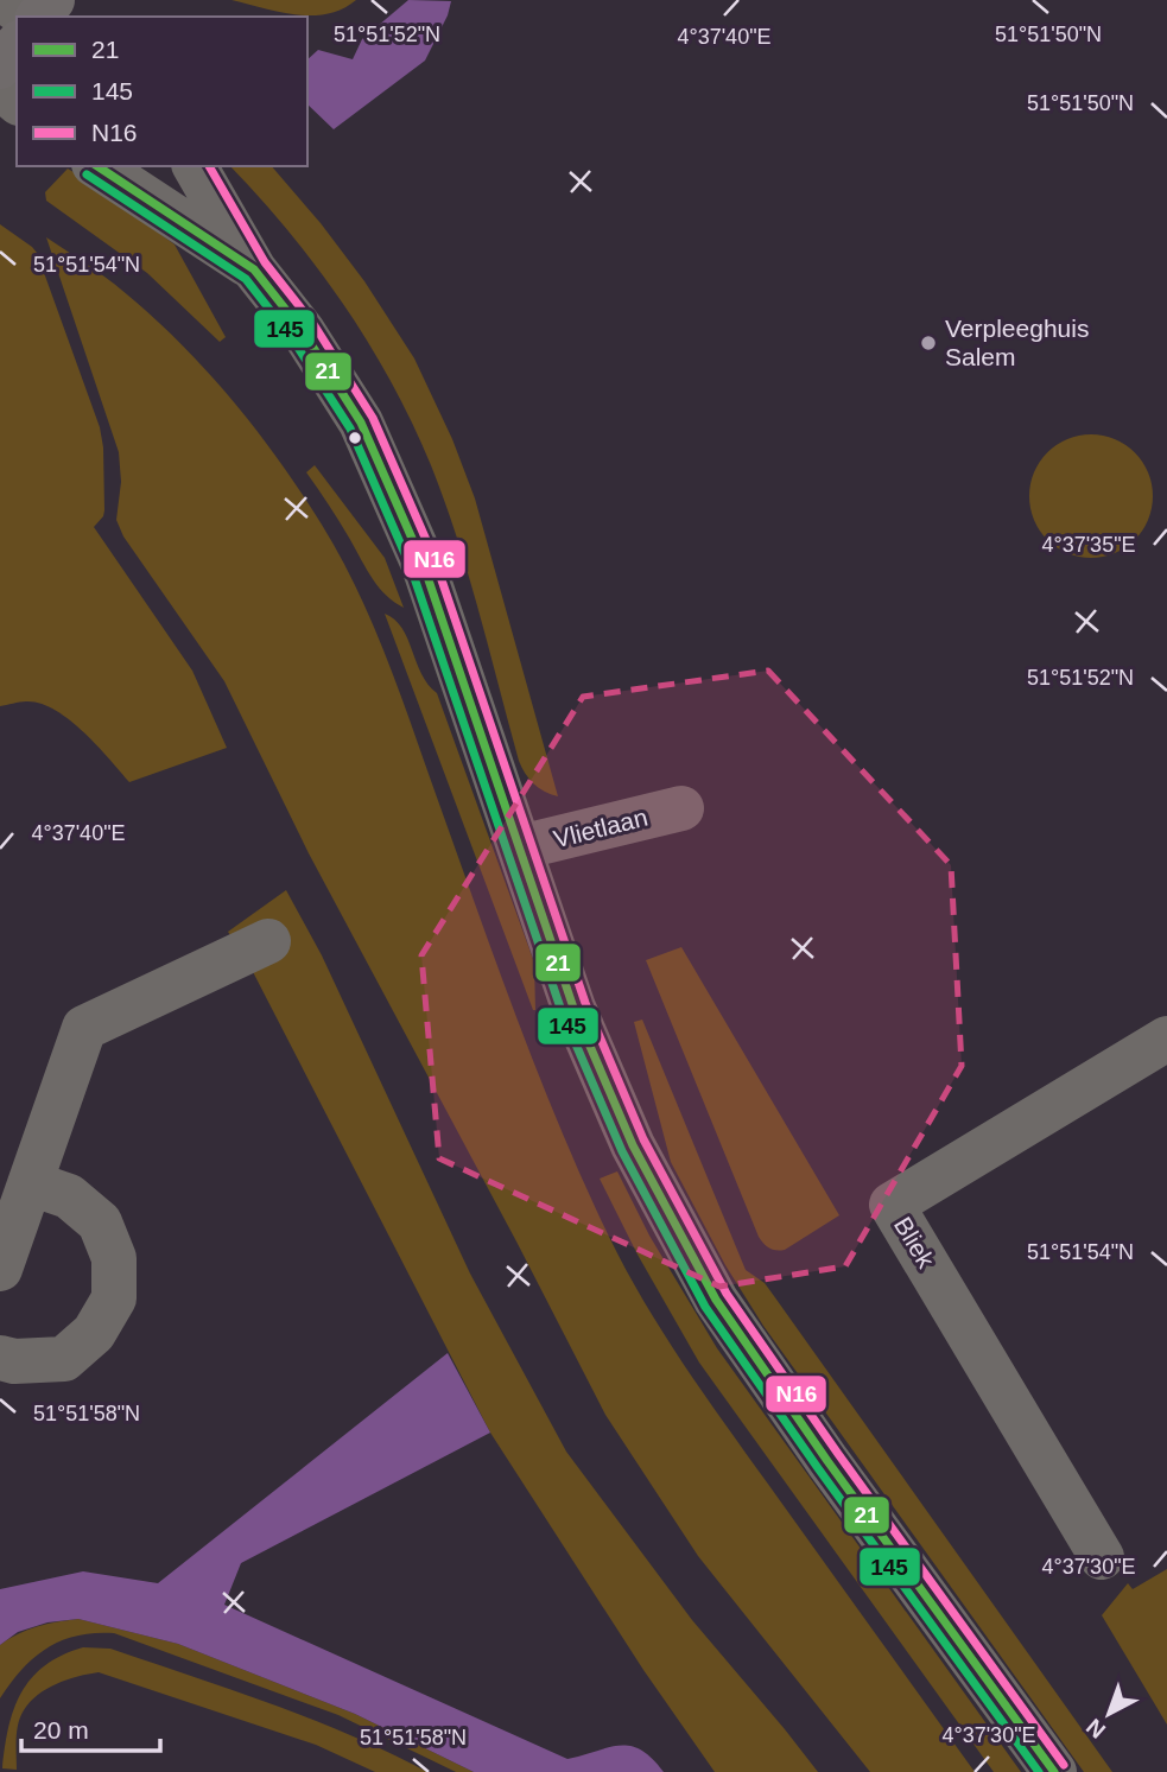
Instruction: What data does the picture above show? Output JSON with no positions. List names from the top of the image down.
{
  "streets": {
    "street": ["Vlietlaan", "Bliek"]
  },
  "places": ["Verpleeghuis Salem"],
  "lines": ["transit line 21", "transit line N16", "transit line 145"],
  "legend": ["21", "145", "N16"],
  "scale_bar": "20 m",
  "north": "bottom left",
  "coordinates": [
    "51°51'52\"N",
    "51°51'50\"N",
    "4°37'40\"E",
    "51°51'54\"N",
    "4°37'35\"E",
    "51°51'58\"N",
    "4°37'30\"E"
  ]
}
